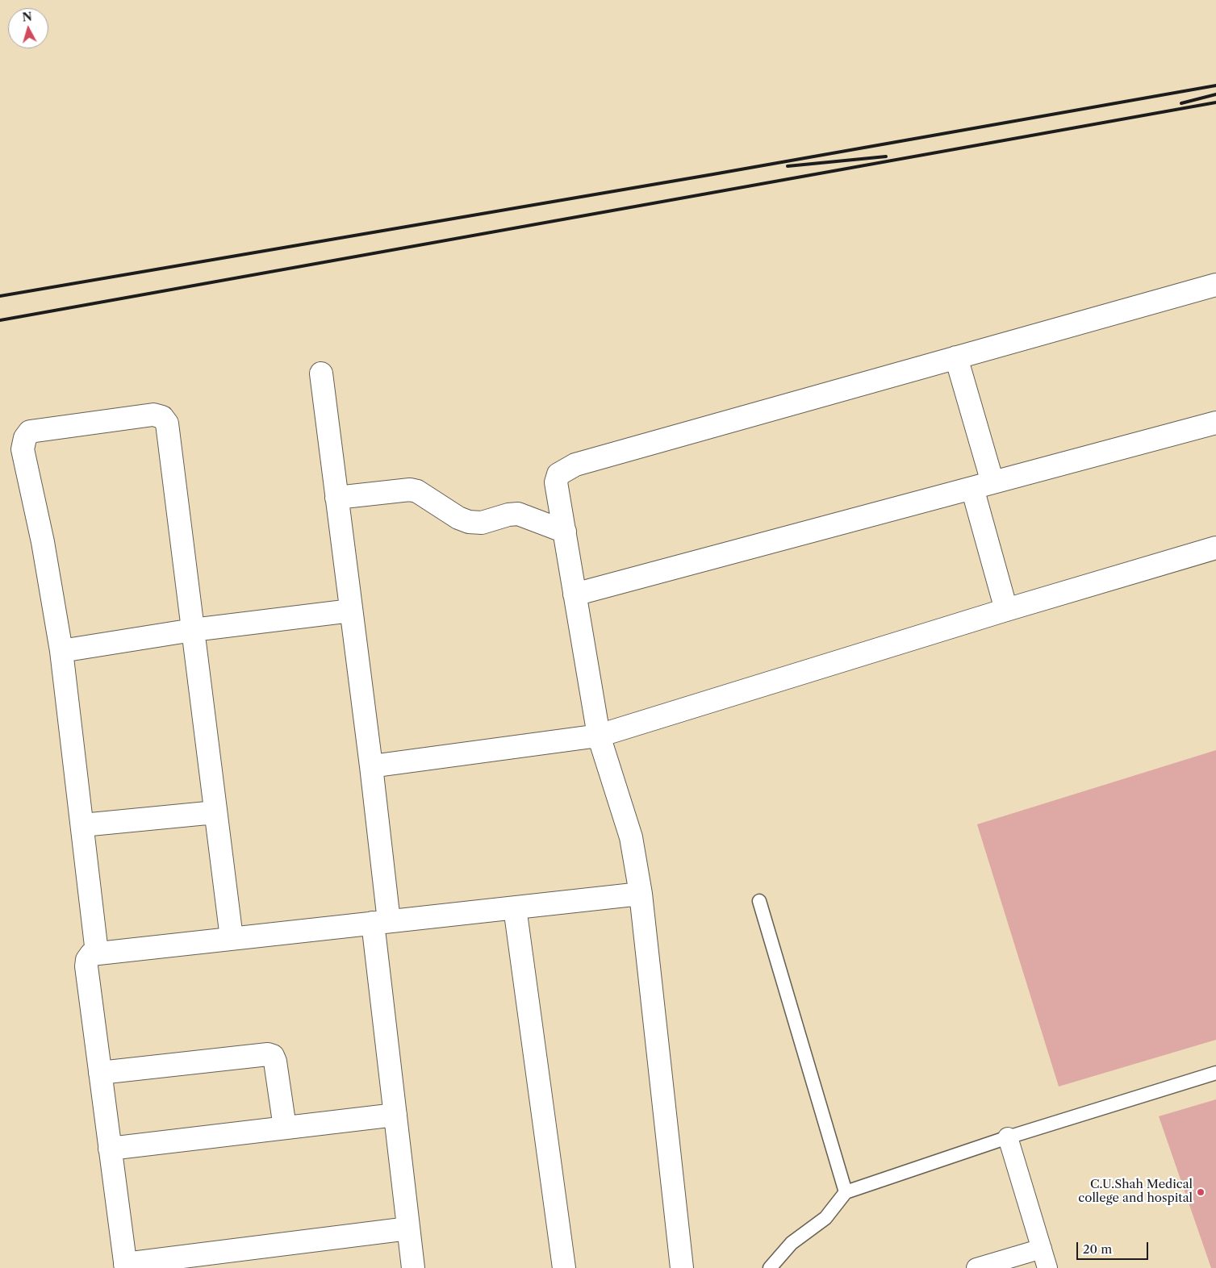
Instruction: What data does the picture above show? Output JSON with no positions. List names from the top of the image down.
{
  "places": ["C.U.Shah Medical college and hospital"],
  "scale_bar": "20 m",
  "north": "top"
}
